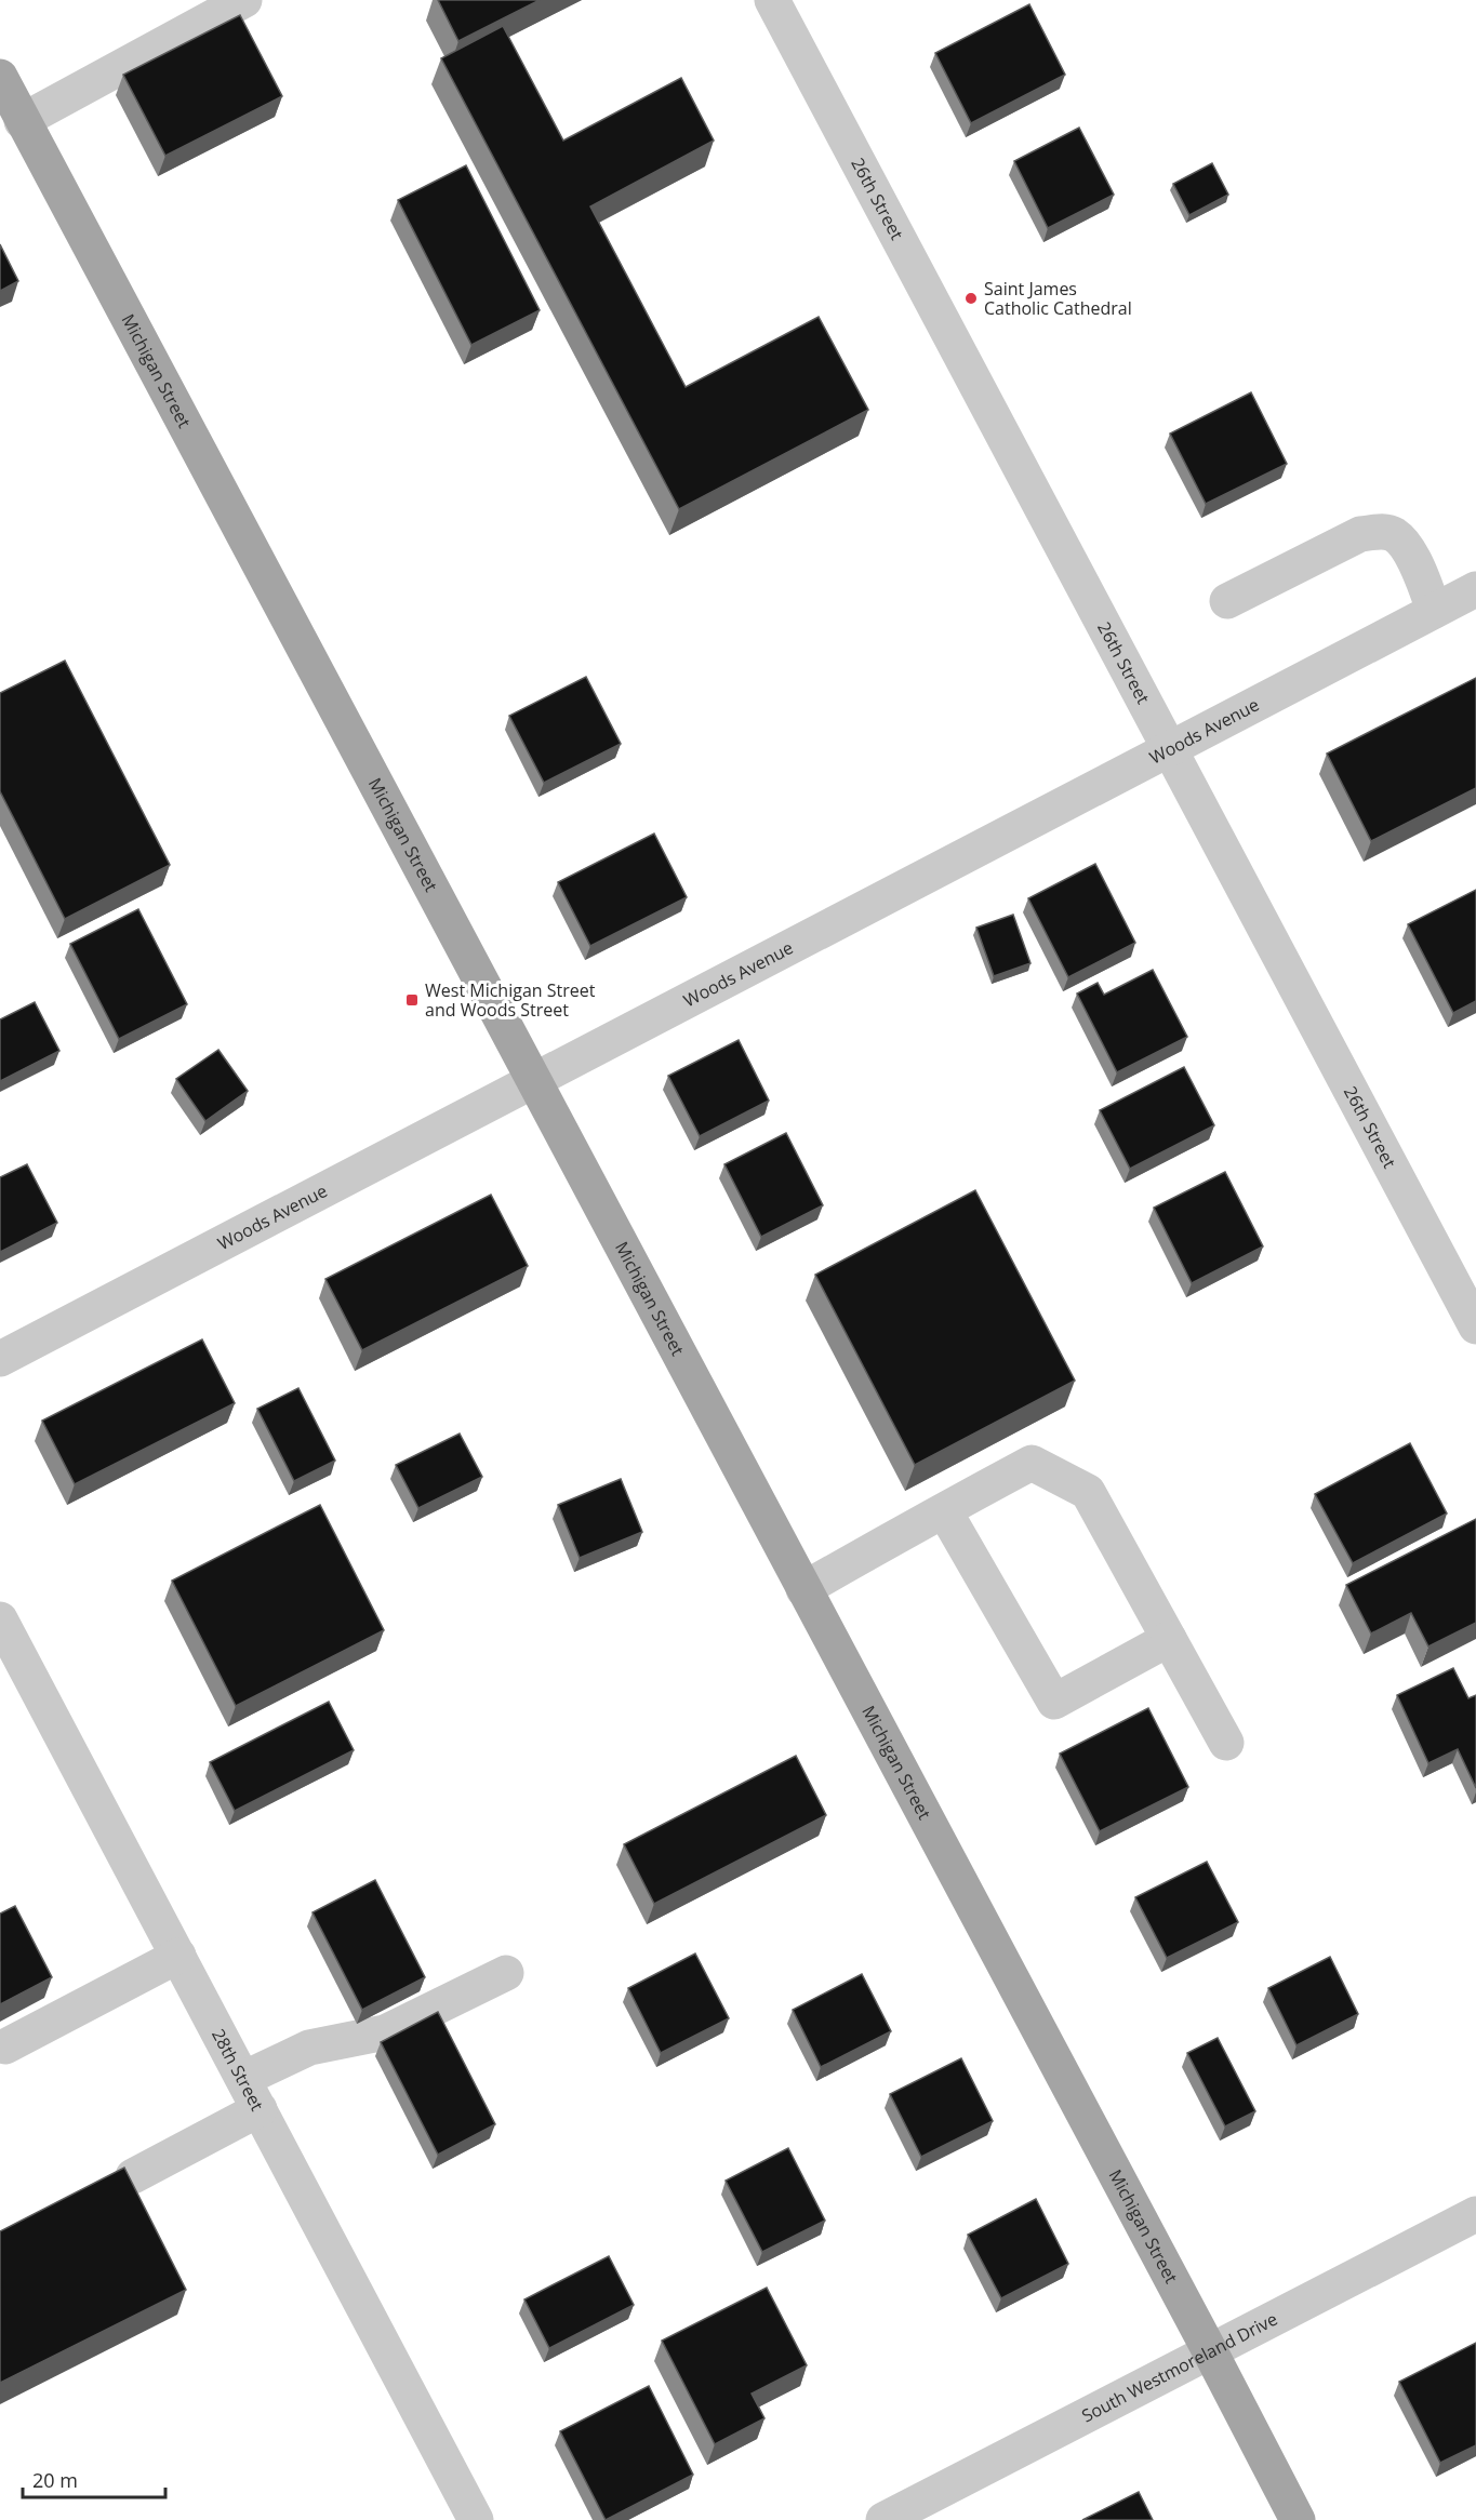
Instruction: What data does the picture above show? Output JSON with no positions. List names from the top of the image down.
{
  "streets": {
    "main road": ["Michigan Street"],
    "street": [
      "26th Street",
      "Woods Avenue",
      "28th Street",
      "South Westmoreland Drive"
    ]
  },
  "crossings": [
    ["26th Street", "Woods Avenue"],
    ["Michigan Street", "Woods Avenue"],
    ["Michigan Street", "South Westmoreland Drive"]
  ],
  "places": {
    "other": ["Saint James Catholic Cathedral"],
    "transit": ["West Michigan Street and Woods Street"]
  },
  "scale_bar": "20 m"
}
